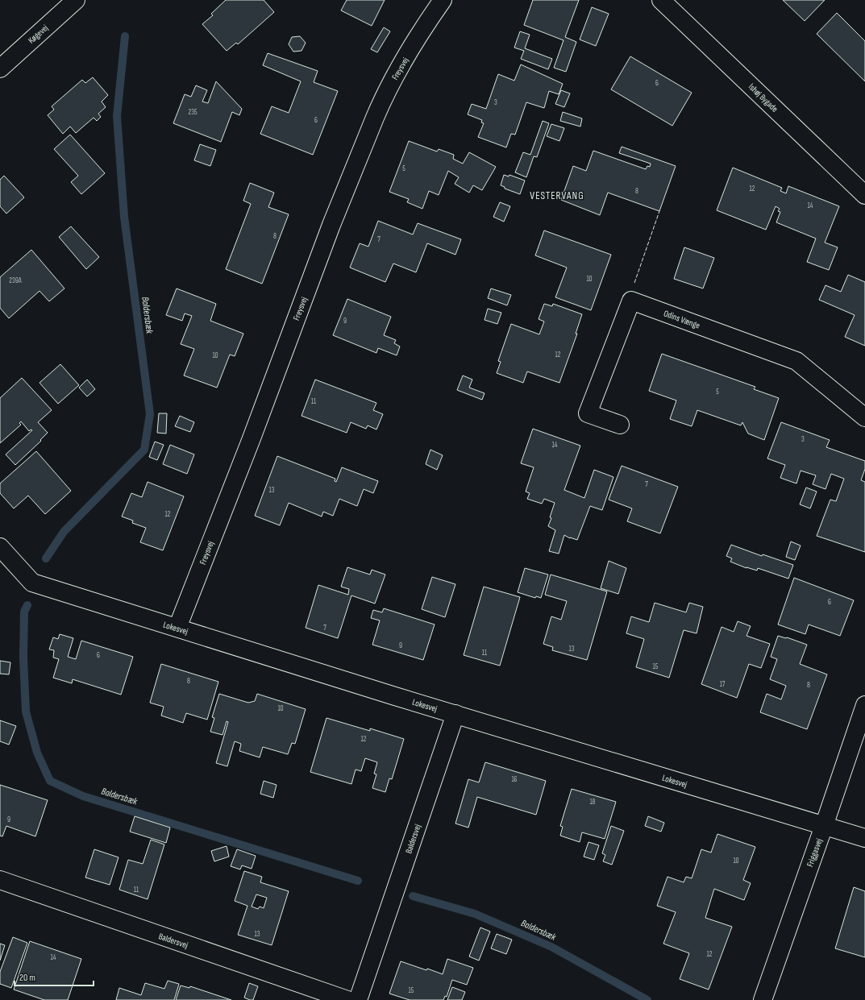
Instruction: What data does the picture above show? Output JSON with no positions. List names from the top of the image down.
{
  "streets": {
    "street": [
      "Køgevej",
      "Freysvej",
      "Ishøj Bygade",
      "Odins Vænge",
      "Lokesvej",
      "Baldersvej",
      "Friggasvej"
    ]
  },
  "crossings": [
    ["Freysvej", "Lokesvej"],
    ["Lokesvej", "Baldersvej"],
    ["Lokesvej", "Friggasvej"]
  ],
  "districts": ["VESTERVANG"],
  "water": ["Baldersbæk"],
  "house_numbers": [
    "6",
    "3",
    "235",
    "6",
    "5",
    "12",
    "8",
    "14",
    "8",
    "7",
    "10",
    "239A",
    "9",
    "12",
    "10",
    "5",
    "11",
    "3",
    "14",
    "7",
    "13",
    "12",
    "6",
    "7",
    "9",
    "13",
    "11",
    "6",
    "15",
    "8",
    "17",
    "8",
    "10",
    "12",
    "16",
    "18",
    "9",
    "10",
    "11",
    "13",
    "12",
    "14",
    "15"
  ],
  "scale_bar": "20 m"
}
